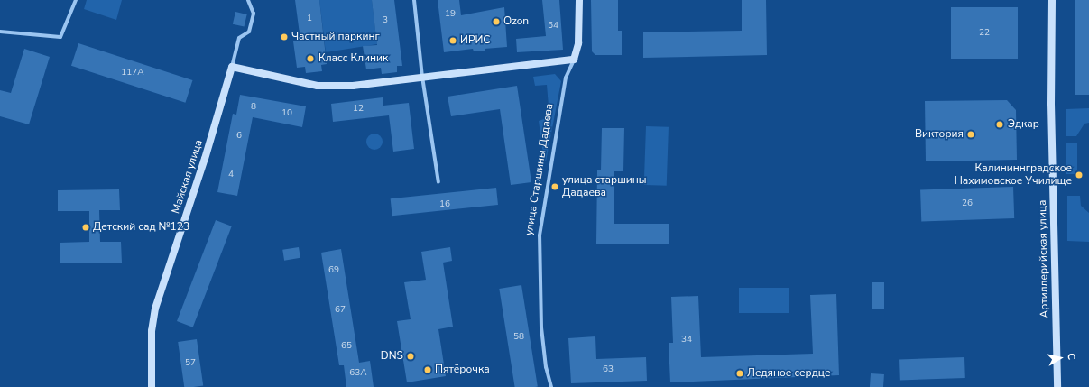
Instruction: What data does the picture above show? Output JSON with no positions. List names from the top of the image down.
{
  "streets": {
    "street": ["улица Старшины Дадаева", "Майская улица", "Артиллерийская улица"]
  },
  "places": [
    "Ozon",
    "Частный паркинг",
    "ИРИС",
    "Класс Клиник",
    "Эдкар",
    "Виктория",
    "Калининнградское Нахимовское Училище",
    "улица старшины Дадаева",
    "Детский сад №123",
    "DNS",
    "Пятёрочка",
    "Ледяное сердце"
  ],
  "house_numbers": [
    "19",
    "1",
    "3",
    "54",
    "22",
    "117А",
    "8",
    "12",
    "10",
    "6",
    "4",
    "26",
    "16",
    "69",
    "67",
    "58",
    "34",
    "65",
    "57",
    "63",
    "63А"
  ],
  "north": "right"
}
